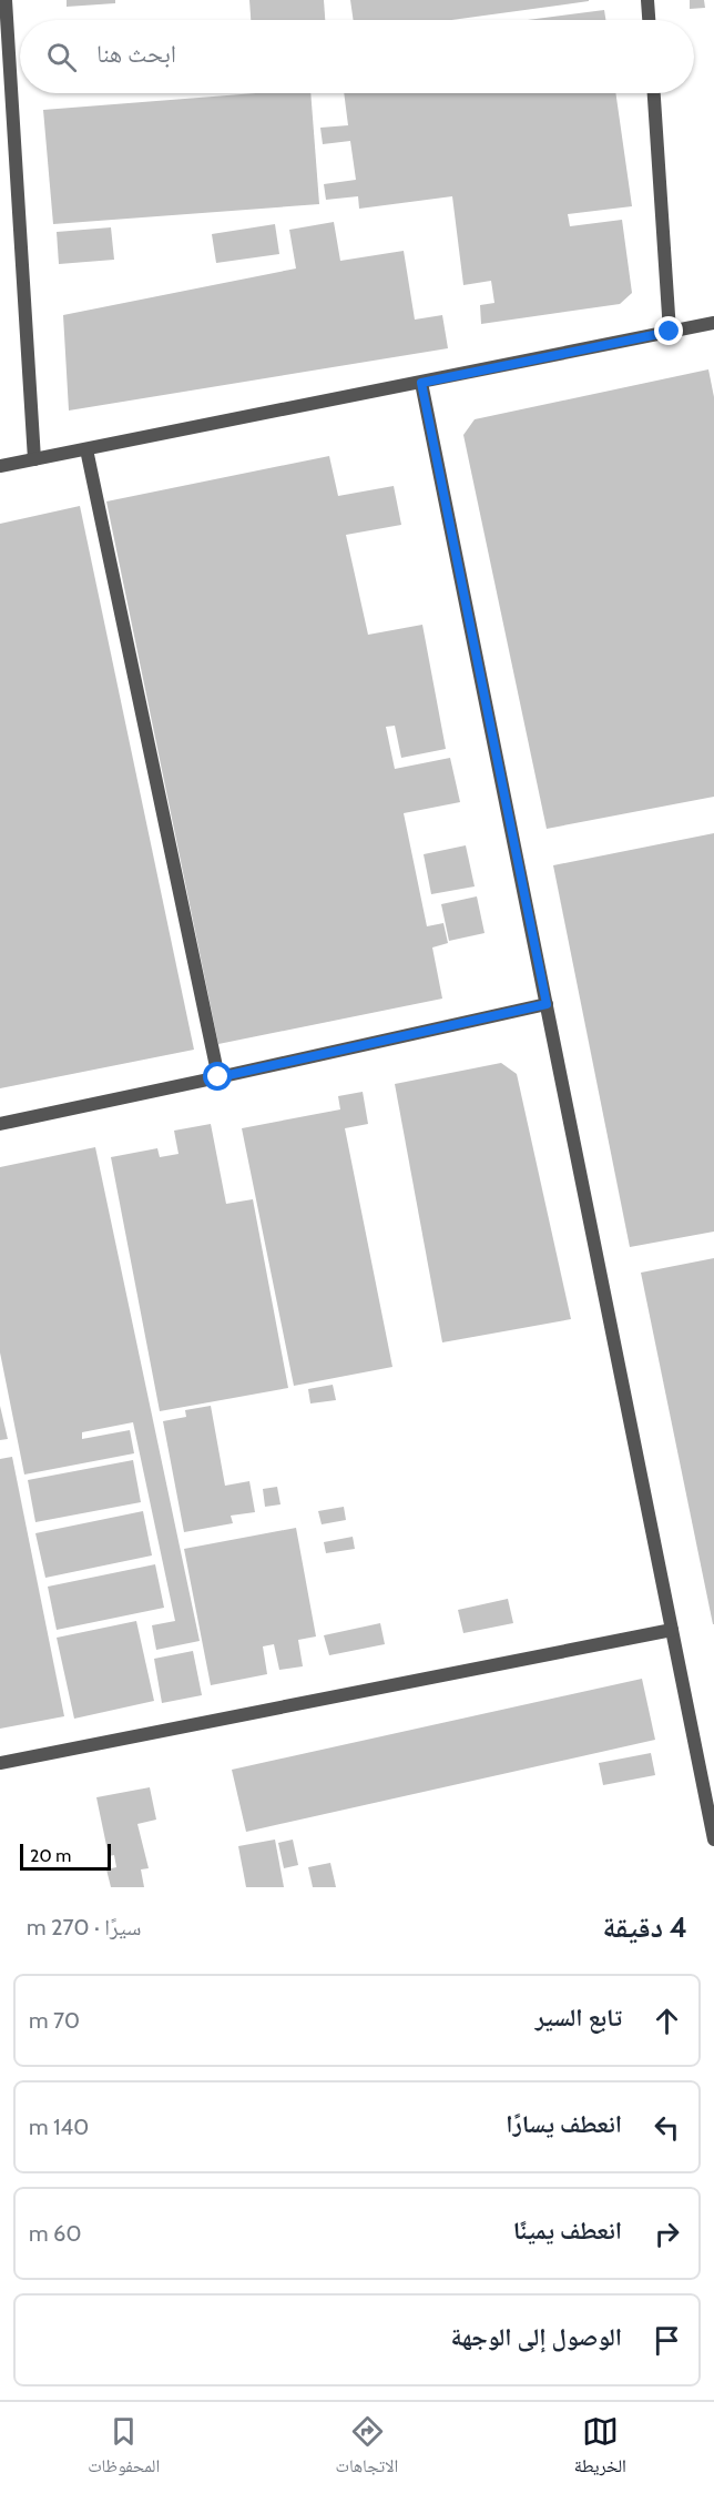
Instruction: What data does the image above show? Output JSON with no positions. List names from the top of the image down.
{
  "scale_bar": "20 m",
  "page": {
    "search": "ابحث هنا",
    "scale": "20 m",
    "heading": ["4 دقيقة", "سيرًا · 270 m"],
    "list": [
      ["تابع السير", "70 m"],
      ["انعطف يسارًا", "140 m"],
      ["انعطف يمينًا", "60 m"],
      "الوصول إلى الوجهة"
    ],
    "nav": ["الخريطة", "الاتجاهات", "المحفوظات"]
  }
}
